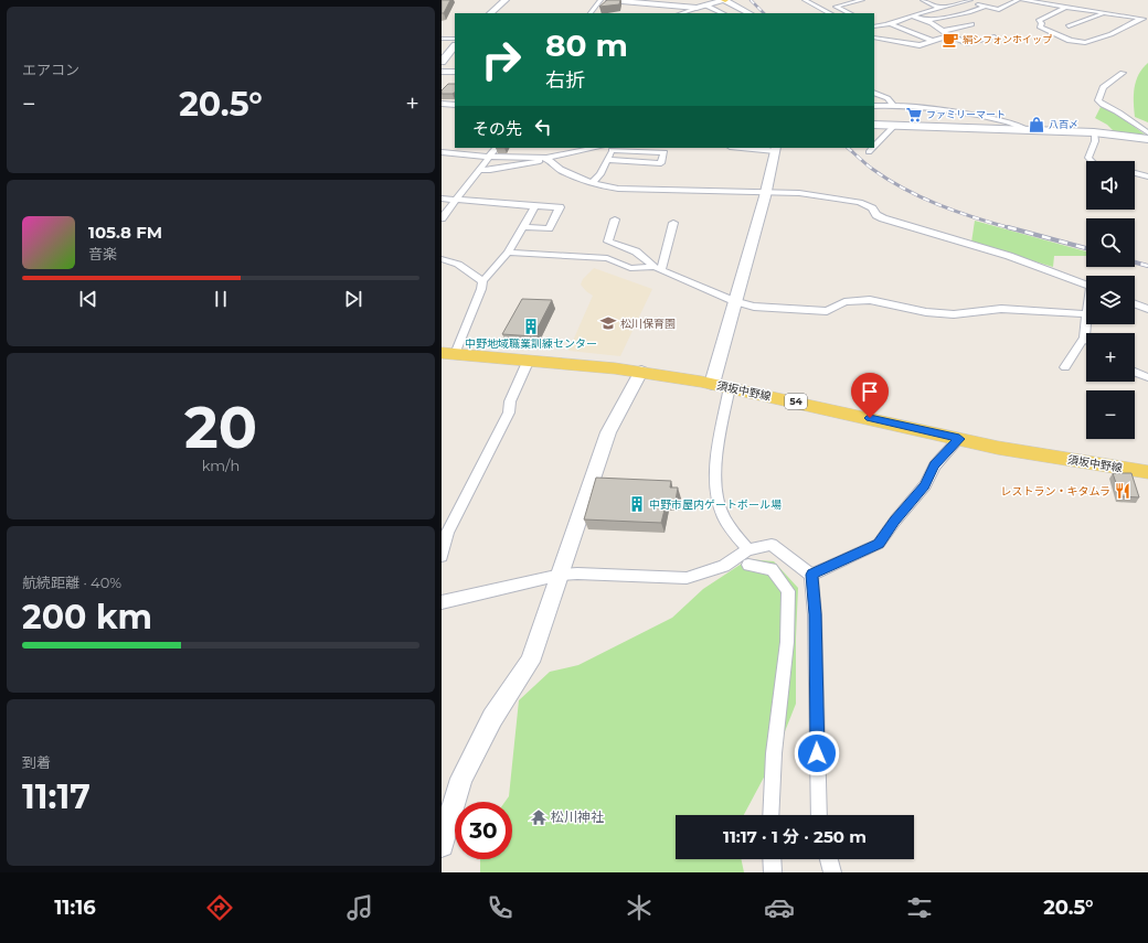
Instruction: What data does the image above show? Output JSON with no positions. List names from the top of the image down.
{
  "streets": {
    "main road": ["須坂中野線", "54"]
  },
  "places": {
    "cafe": ["絹シフォンホイップ"],
    "supermarket": ["ファミリーマート"],
    "shop": ["八百〆"],
    "school or university": ["松川保育園"],
    "building": ["中野地域職業訓練センター", "中野市屋内ゲートボール場"],
    "restaurant": ["レストラン・キタムラ"],
    "temple": ["松川神社"]
  },
  "page": {
    "tile": [
      "エアコン",
      ["20", "km/h"],
      ["航続距離 · 40%", "200 km"],
      ["到着", "11:17"]
    ],
    "turn": ["80 m", "右折"],
    "heat": ["−", "20.5°", "+"],
    "then": "その先",
    "map_buttons": ["+", "−"],
    "song": ["105.8 FM", "音楽"],
    "limit": "30",
    "trip": "11:17 · 1 分 · 250 m",
    "tabs": ["11:16", "20.5°"]
  }
}
